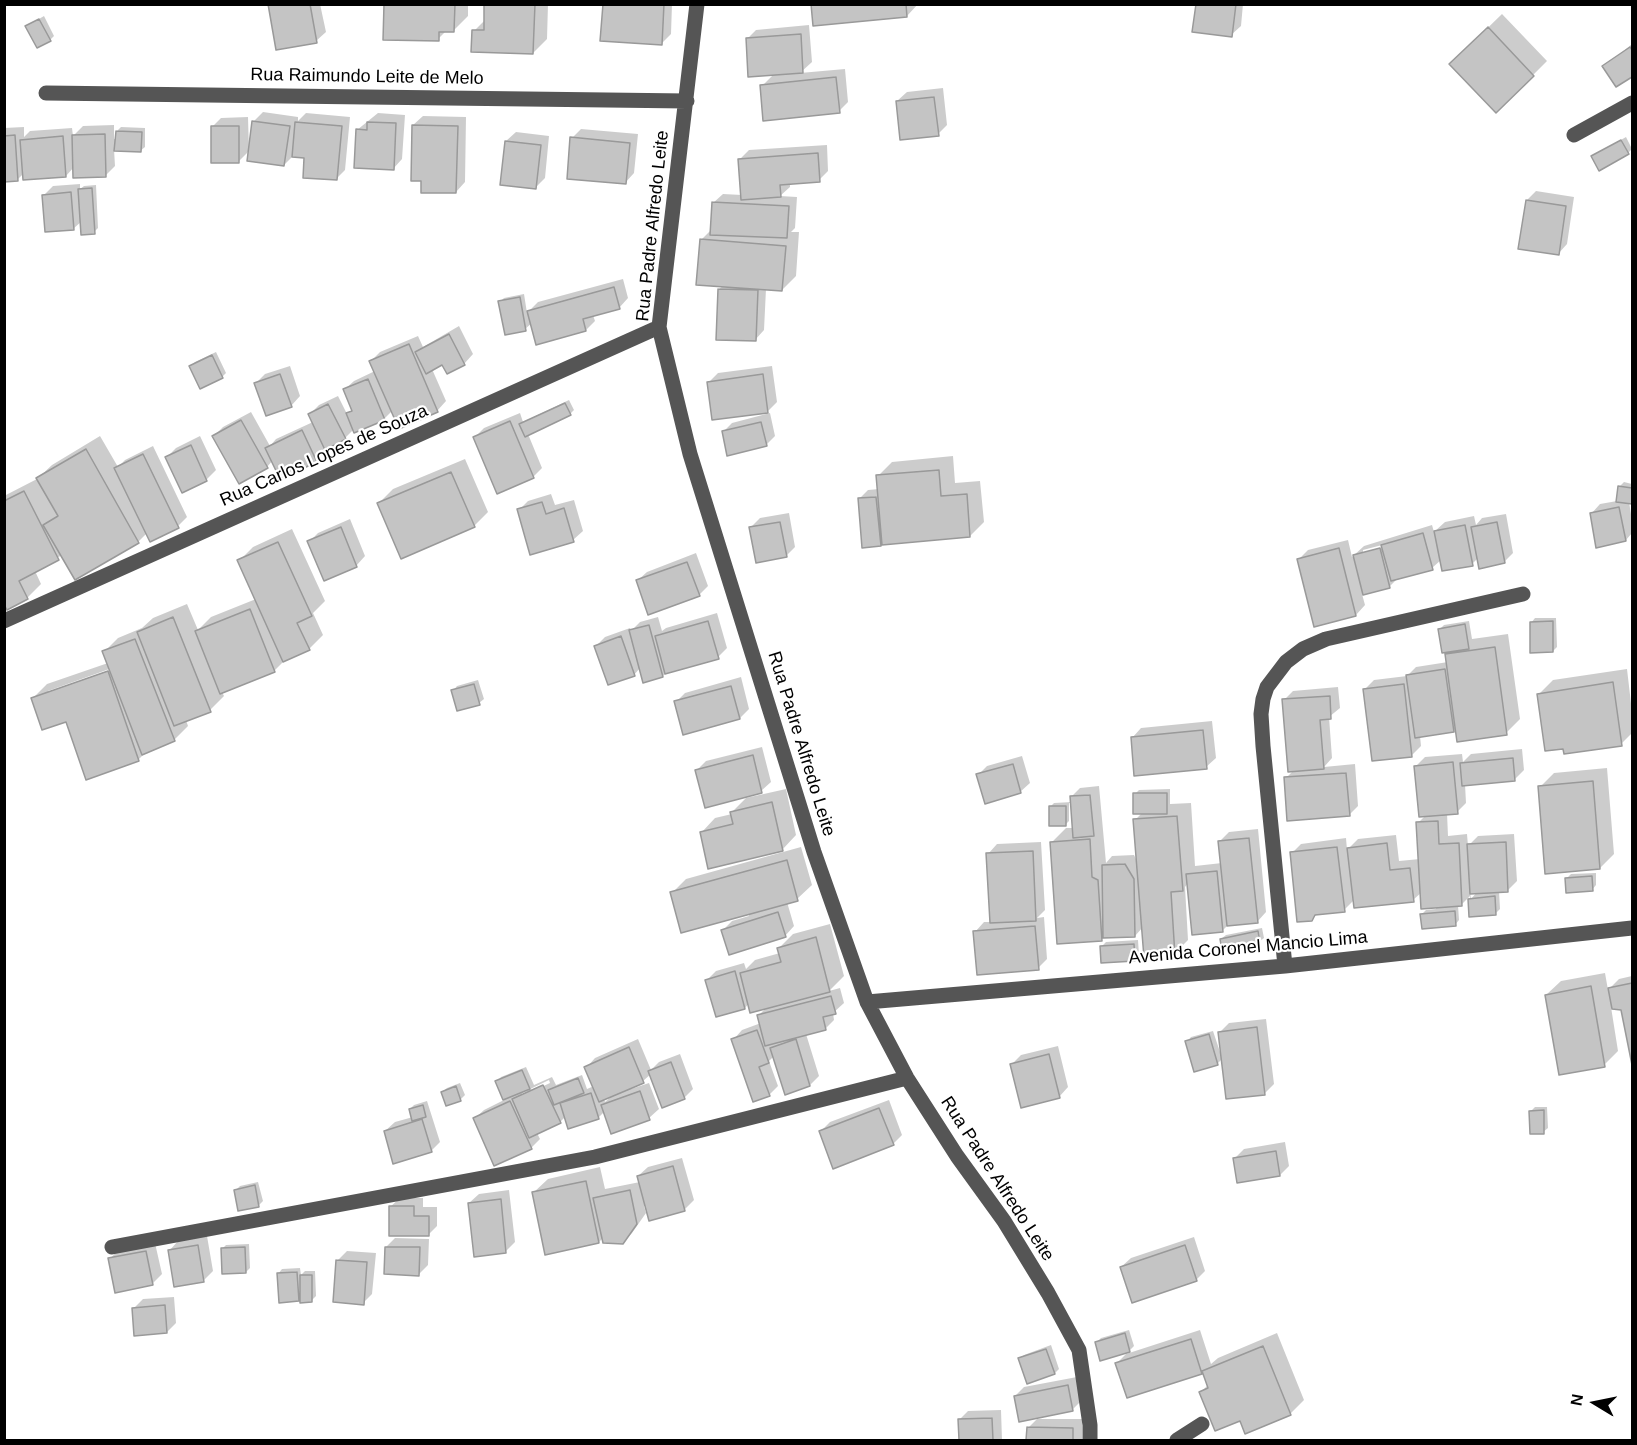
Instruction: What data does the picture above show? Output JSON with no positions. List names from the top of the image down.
{
  "streets": {
    "street": [
      "Rua Raimundo Leite de Melo",
      "Rua Padre Alfredo Leite",
      "Rua Carlos Lopes de Souza",
      "Avenida Coronel Mancio Lima"
    ]
  },
  "crossings": [
    ["Rua Raimundo Leite de Melo", "Rua Padre Alfredo Leite"],
    ["Rua Padre Alfredo Leite", "Rua Carlos Lopes de Souza"],
    ["Rua Padre Alfredo Leite", "Avenida Coronel Mancio Lima"]
  ],
  "north": "left"
}
